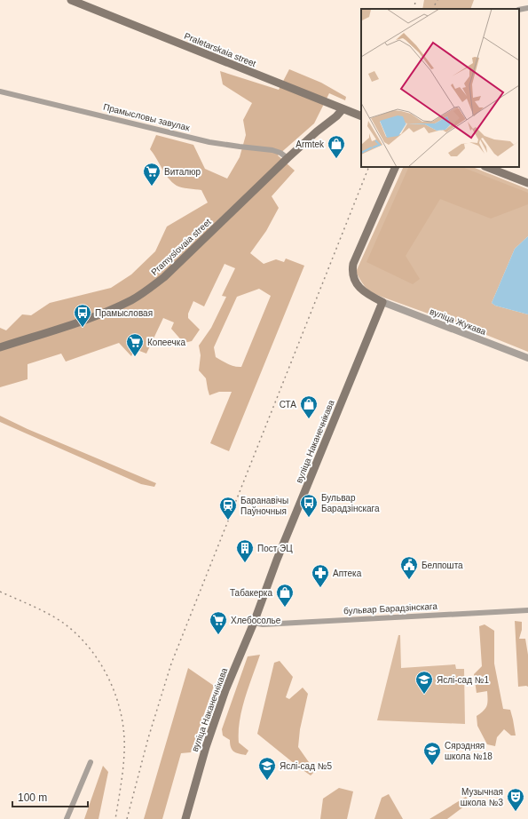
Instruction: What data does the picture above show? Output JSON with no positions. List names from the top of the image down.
{
  "streets": {
    "main road": ["Praletarskaia street", "Pramyslovaia street", "вуліца Наканечнікава"],
    "street": ["Прамысловы завулак", "вуліца Жукава", "бульвар Барадзінскага"]
  },
  "crossings": [
    ["Praletarskaia street", "Pramyslovaia street"],
    ["Прамысловы завулак", "Pramyslovaia street"],
    ["вуліца Жукава", "вуліца Наканечнікава"],
    ["вуліца Наканечнікава", "бульвар Барадзінскага"]
  ],
  "places": {
    "shop": ["Armtek", "СТА", "Табакерка"],
    "supermarket": ["Виталюр", "Копеечка", "Хлебосолье"],
    "bus stop": ["Прамысловая", "Бульвар Барадзінскага"],
    "station": ["Баранавічы Паўночныя"],
    "building": ["Пост ЭЦ"],
    "public building": ["Белпошта"],
    "pharmacy": ["Аптека"],
    "school or university": ["Яслі-сад №1", "Сярэдняя школа №18", "Яслі-сад №5"],
    "theatre": ["Музычная школа №3"]
  },
  "scale_bar": "100 m"
}
